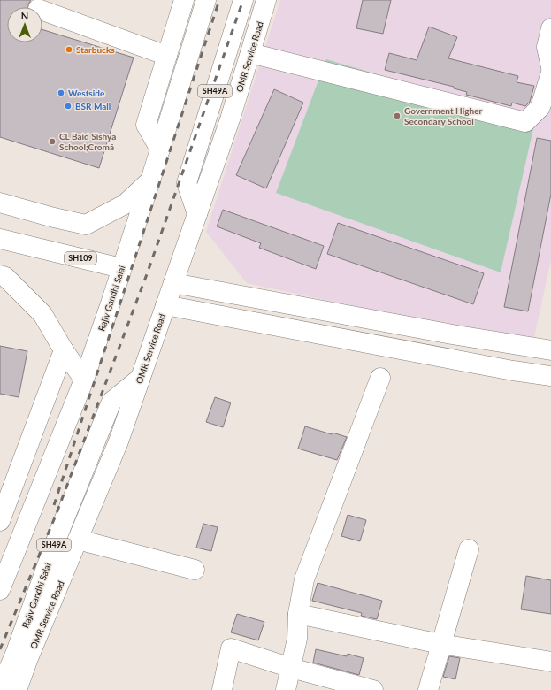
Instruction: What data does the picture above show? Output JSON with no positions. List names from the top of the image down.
{
  "streets": {
    "street": [
      "OMR Service Road",
      "SH49A",
      "SH109",
      "Rajiv Gandhi Salai"
    ]
  },
  "crossings": [
    ["OMR Service Road", "SH49A"],
    ["OMR Service Road", "Rajiv Gandhi Salai"],
    ["SH109", "Rajiv Gandhi Salai"]
  ],
  "places": [
    "Starbucks",
    "Westside",
    "BSR Mall",
    "Government Higher Secondary School",
    "CL Baid Sishya School;Cromā"
  ],
  "north": "top"
}
